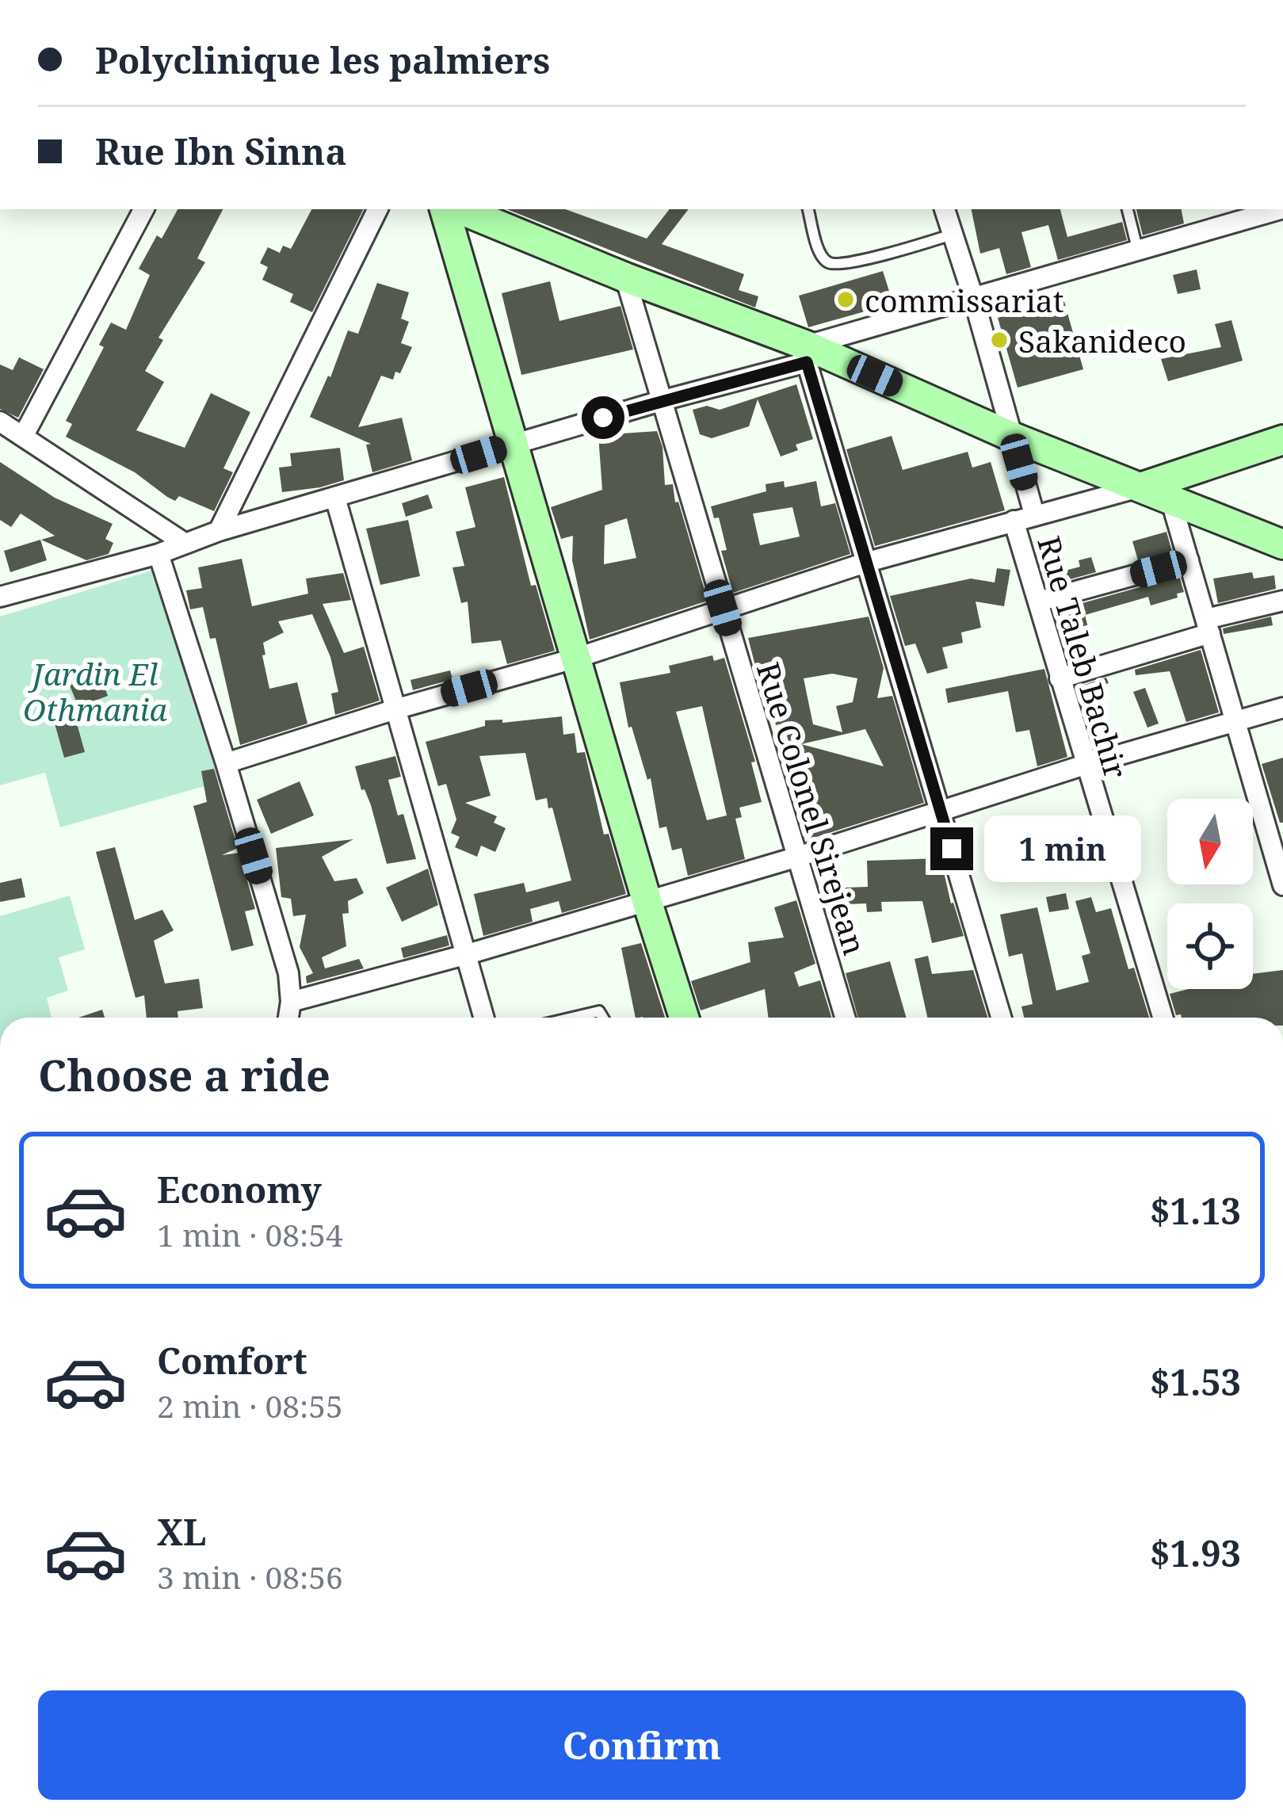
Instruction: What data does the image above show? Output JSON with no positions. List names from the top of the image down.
{
  "streets": {
    "street": ["Rue Taleb Bachir", "Rue Colonel Sirejean"]
  },
  "parks": ["Jardin El Othmania"],
  "places": ["commissariat", "Sakanideco"],
  "north": "bottom",
  "page": {
    "banner": ["Polyclinique les palmiers", "Rue Ibn Sinna"],
    "bubble": "1 min",
    "heading": "Choose a ride",
    "list": [
      {
        "name": "Economy",
        "note": "1 min · 08:54",
        "value": "$1.13"
      },
      {
        "name": "Comfort",
        "note": "2 min · 08:55",
        "value": "$1.53"
      },
      {
        "name": "XL",
        "note": "3 min · 08:56",
        "value": "$1.93"
      }
    ],
    "buttons": "Confirm"
  }
}
